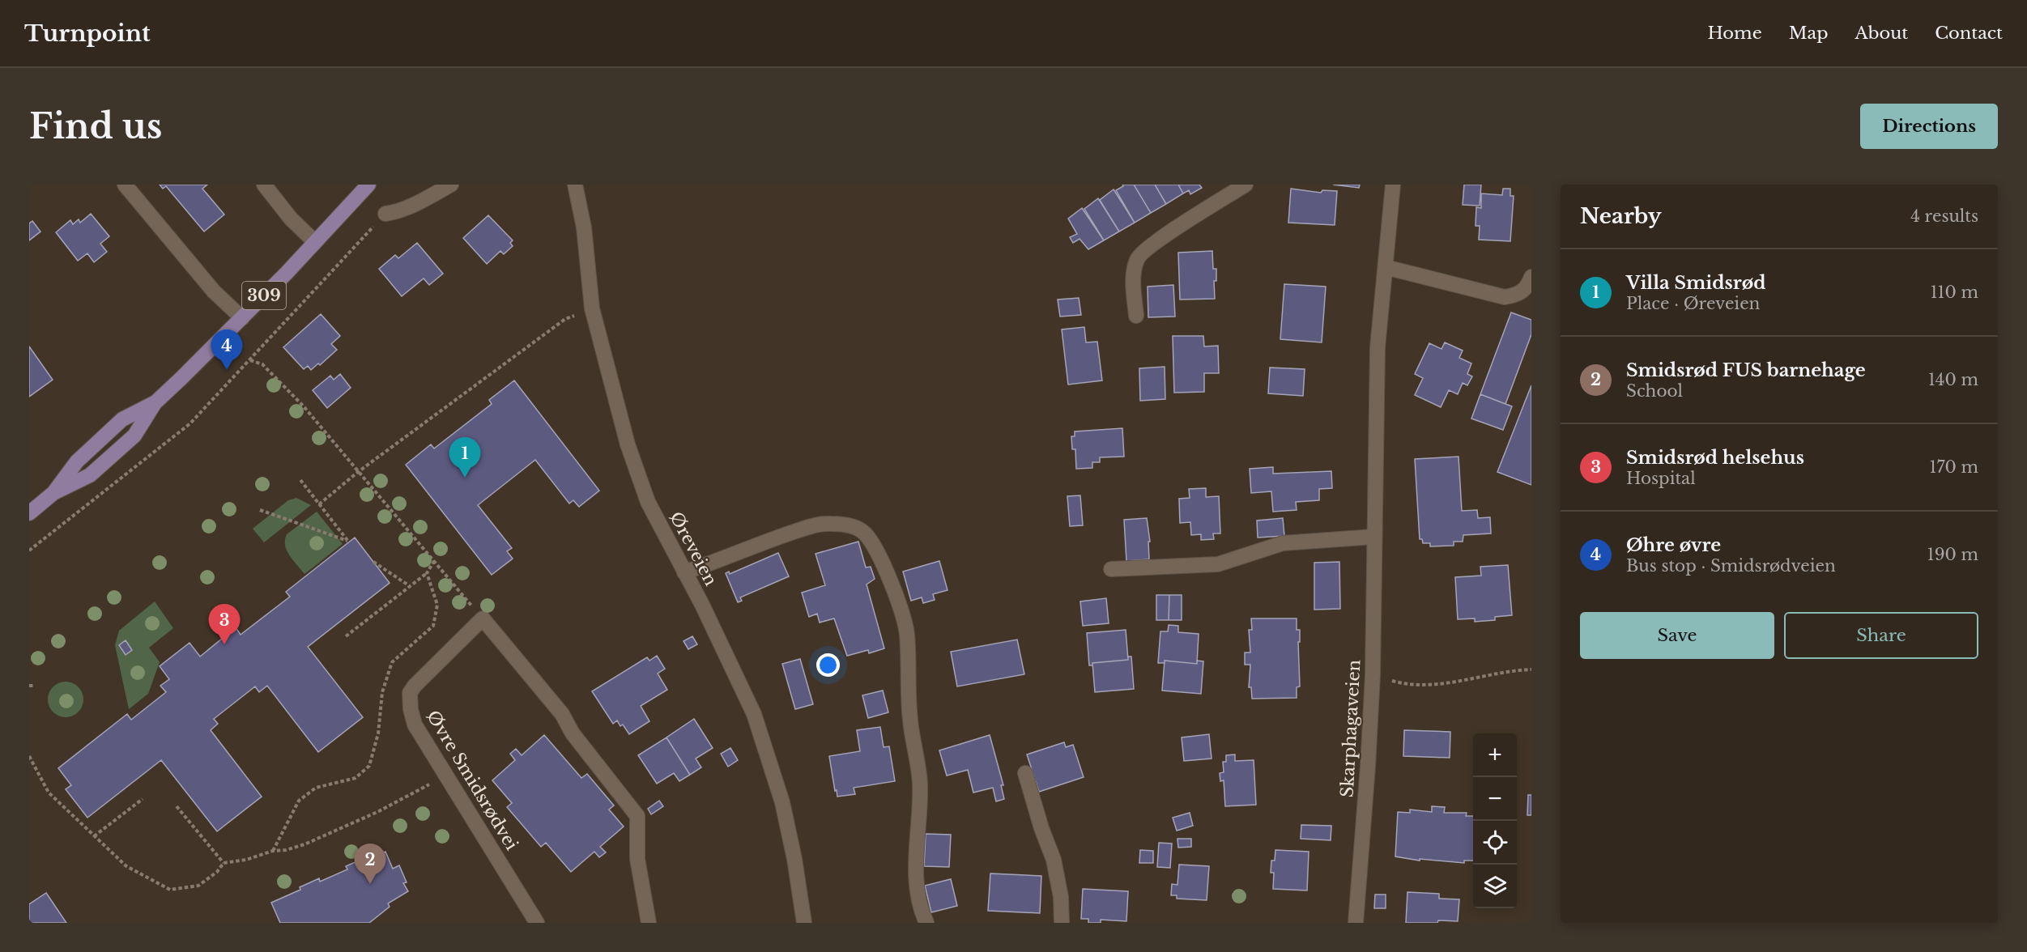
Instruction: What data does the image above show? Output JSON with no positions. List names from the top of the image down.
{
  "streets": {
    "main road": ["309"],
    "street": ["Øreveien", "Skarphagaveien", "Øvre Smidsrødvei"]
  },
  "page": {
    "header": "Turnpoint",
    "nav": [
      "Home",
      "Map",
      "About",
      "Contact"
    ],
    "buttons": [
      "Directions",
      ["Save", "Share"]
    ],
    "title": "Find us",
    "heading": ["Nearby", "4 results"],
    "list": [
      {
        "mark": "1",
        "name": "Villa Smidsrød",
        "note": "Place · Øreveien",
        "value": "110 m"
      },
      {
        "mark": "2",
        "name": "Smidsrød FUS barnehage",
        "note": "School",
        "value": "140 m"
      },
      {
        "mark": "3",
        "name": "Smidsrød helsehus",
        "note": "Hospital",
        "value": "170 m"
      },
      {
        "mark": "4",
        "name": "Øhre øvre",
        "note": "Bus stop · Smidsrødveien",
        "value": "190 m"
      }
    ],
    "pins": [
      "4",
      "1",
      "3",
      "2"
    ],
    "map_buttons": ["+", "−"]
  }
}
